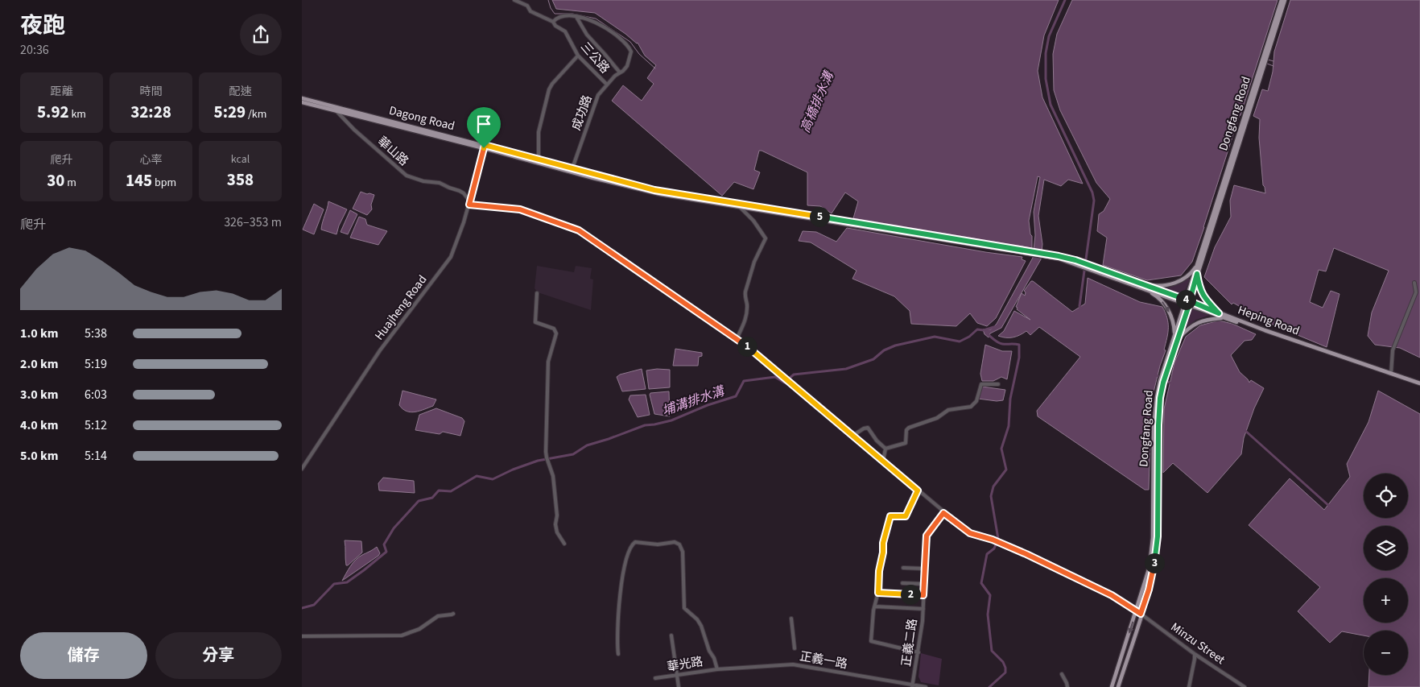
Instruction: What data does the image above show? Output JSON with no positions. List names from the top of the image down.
{
  "streets": {
    "main road": ["Dongfang Road", "Dagong Road", "Heping Road"],
    "street": [
      "三公路",
      "成功路",
      "華山路",
      "Huajheng Road",
      "正義二路",
      "Minzu Street",
      "正義一路",
      "華光路"
    ]
  },
  "crossings": [
    ["三公路", "成功路"],
    ["成功路", "Dagong Road"],
    ["Dongfang Road", "Heping Road"],
    ["Dongfang Road", "Minzu Street"],
    ["Dagong Road", "華山路"],
    ["Dagong Road", "Huajheng Road"],
    ["Dagong Road", "Heping Road"],
    ["華山路", "Huajheng Road"],
    ["正義二路", "正義一路"],
    ["正義一路", "華光路"]
  ],
  "water": ["高橋排水溝", "埔溝排水溝"],
  "page": {
    "heading": ["夜跑", "20:36"],
    "stats": [
      ["距離", "5.92 km"],
      ["時間", "32:28"],
      ["配速", "5:29 /km"],
      ["爬升", "30 m"],
      ["心率", "145 bpm"],
      ["kcal", "358"]
    ],
    "chart": ["爬升", "326–353 m"],
    "pins": [
      "5",
      "4",
      "1",
      "3",
      "2"
    ],
    "list": [
      {
        "name": "1.0 km",
        "note": "5:38"
      },
      {
        "name": "2.0 km",
        "note": "5:19"
      },
      {
        "name": "3.0 km",
        "note": "6:03"
      },
      {
        "name": "4.0 km",
        "note": "5:12"
      },
      {
        "name": "5.0 km",
        "note": "5:14"
      }
    ],
    "map_buttons": ["+", "−"],
    "buttons": ["儲存", "分享"]
  }
}
